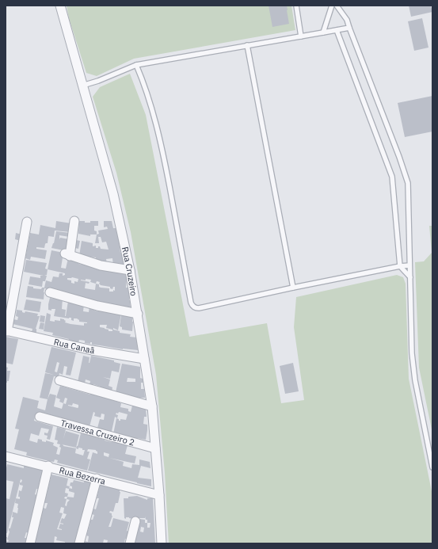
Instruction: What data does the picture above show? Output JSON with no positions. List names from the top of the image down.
{
  "streets": {
    "street": [
      "Rua Cruzeiro",
      "Rua Canaã",
      "Travessa Cruzeiro 2",
      "Rua Bezerra"
    ]
  },
  "crossings": [
    ["Rua Cruzeiro", "Rua Canaã"],
    ["Rua Cruzeiro", "Travessa Cruzeiro 2"],
    ["Rua Cruzeiro", "Rua Bezerra"]
  ]
}
